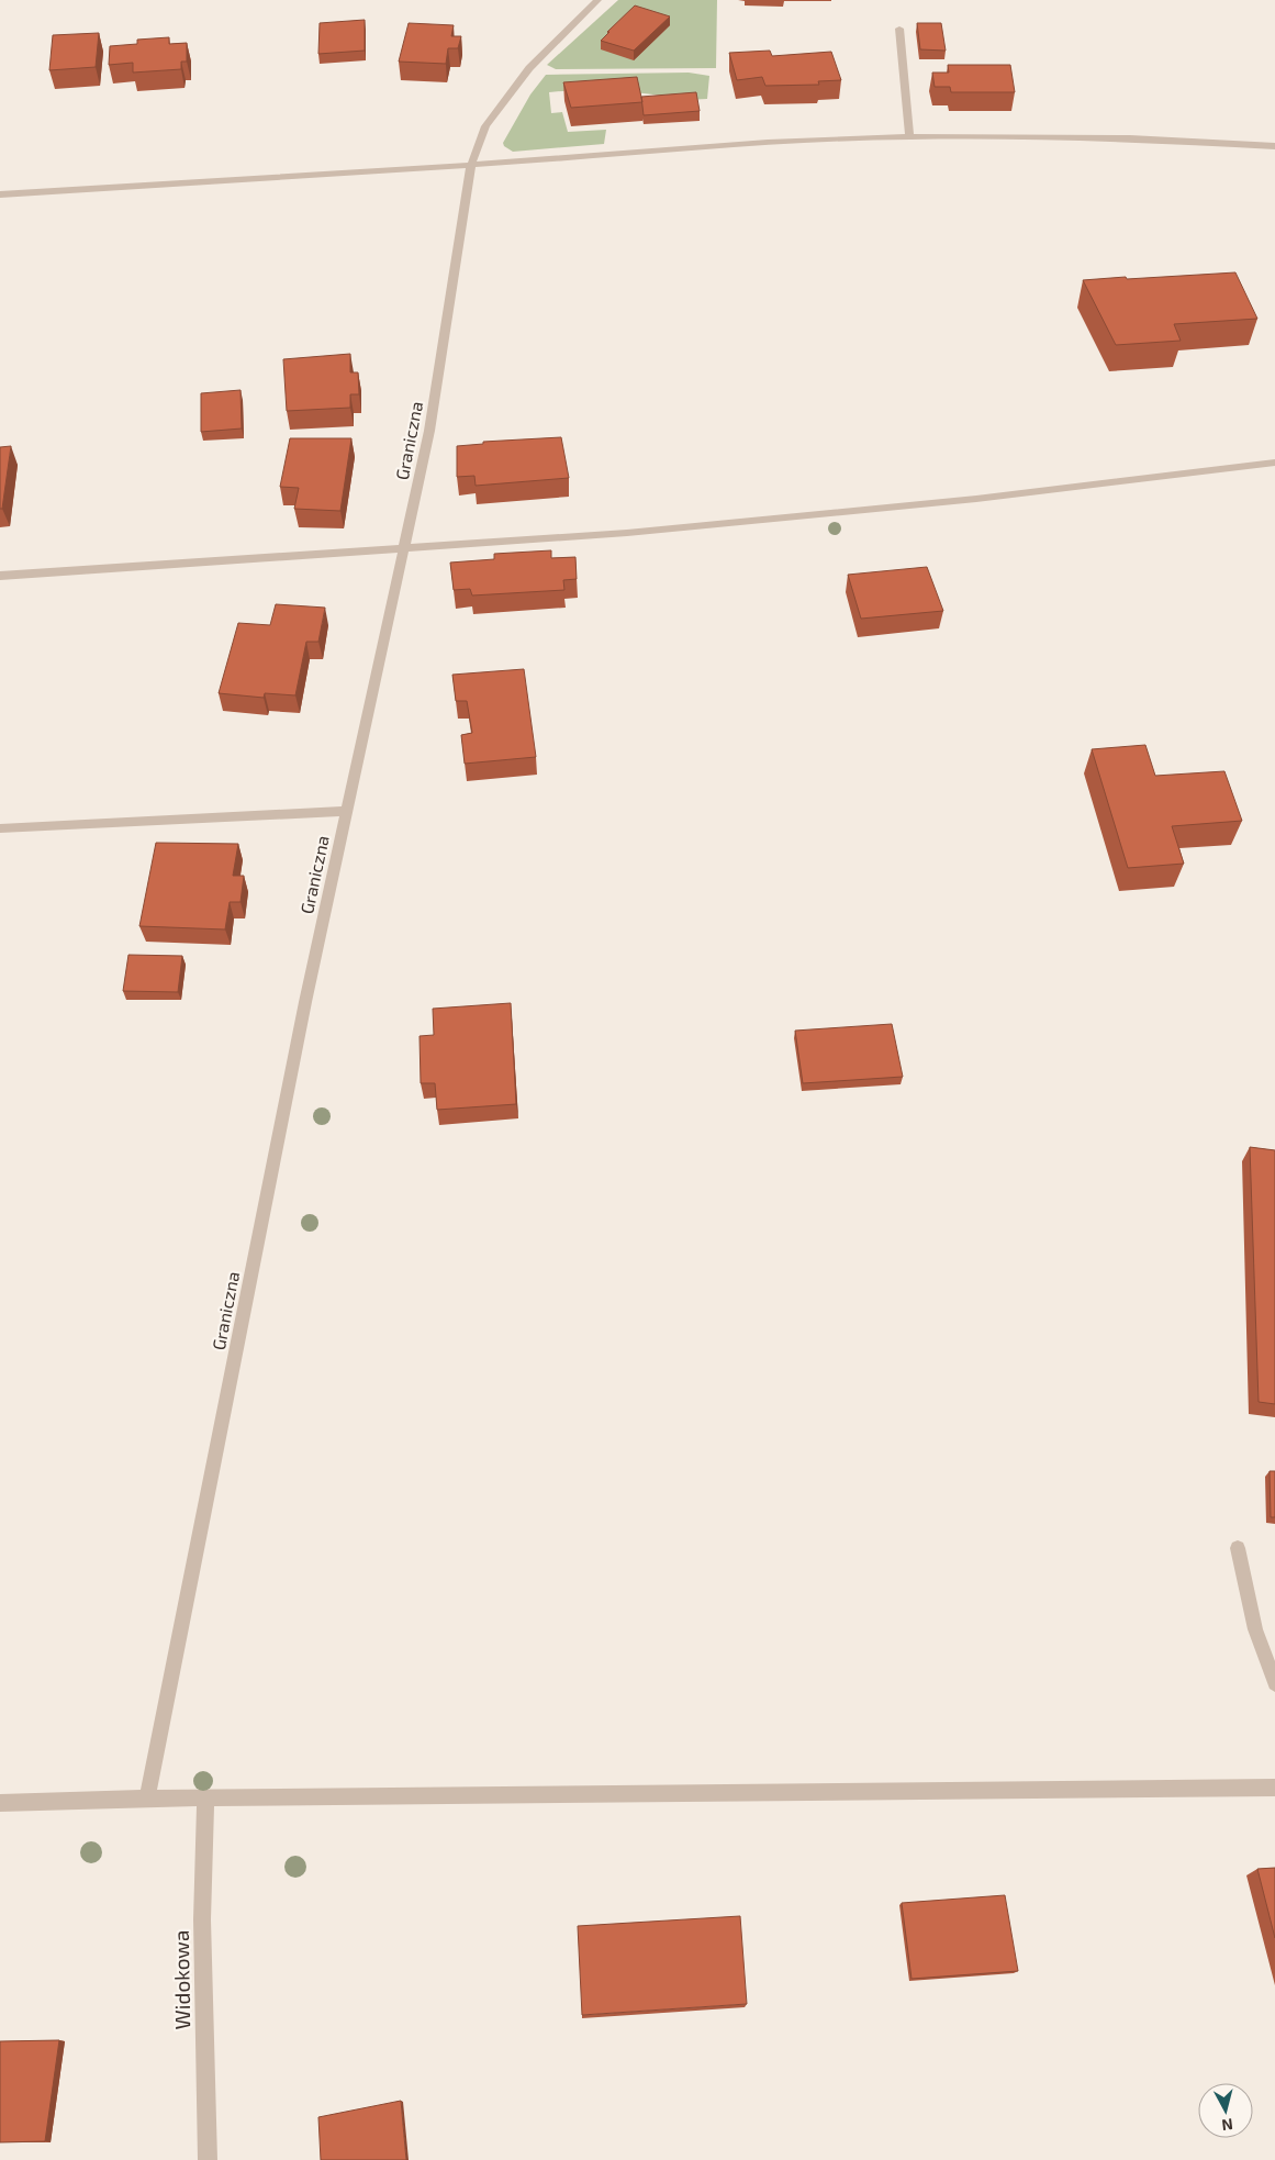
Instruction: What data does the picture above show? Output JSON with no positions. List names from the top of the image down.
{
  "streets": {
    "street": ["Graniczna", "Widokowa"]
  },
  "north": "bottom"
}
